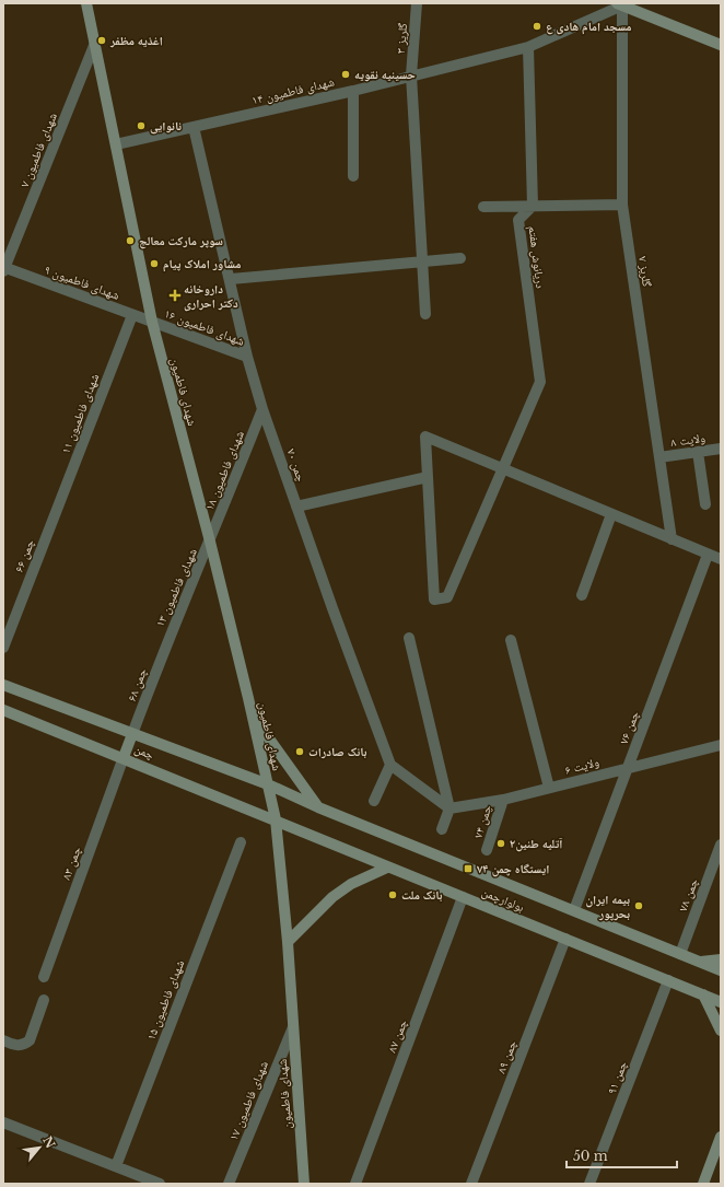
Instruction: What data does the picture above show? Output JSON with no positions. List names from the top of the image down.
{
  "streets": {
    "main road": ["شهدای فاطمیون", "چمن", "بولوارچمن"],
    "street": [
      "گلریز ۳",
      "شهدای فاطمیون ۱۴",
      "شهدای فاطمیون ۷",
      "دریانوش هفتم",
      "گلریز ۷",
      "شهدای فاطمیون ۹",
      "شهدای فاطمیون ۱۶",
      "شهدای فاطمیون ۱۱",
      "ولایت ۸",
      "چمن ۷۰",
      "شهدای فاطمیون ۱۸",
      "چمن ۶۶",
      "شهدای فاطمیون ۱۳",
      "چمن ۶۸",
      "چمن ۷۶",
      "ولایت ۶",
      "چمن ۷۴",
      "چمن ۸۳",
      "چمن ۷۸",
      "شهدای فاطمیون ۱۵",
      "چمن ۸۷",
      "چمن ۸۹",
      "چمن ۹۱",
      "شهدای فاطمیون ۱۷"
    ]
  },
  "crossings": [
    ["گلریز ۳", "شهدای فاطمیون ۱۴"],
    ["شهدای فاطمیون ۱۴", "گلریز ۷"],
    ["شهدای فاطمیون ۱۴", "شهدای فاطمیون"],
    ["شهدای فاطمیون ۱۴", "چمن ۷۰"],
    ["شهدای فاطمیون ۷", "شهدای فاطمیون ۹"],
    ["شهدای فاطمیون ۷", "شهدای فاطمیون"],
    ["گلریز ۷", "ولایت ۸"],
    ["شهدای فاطمیون ۹", "شهدای فاطمیون ۱۶"],
    ["شهدای فاطمیون ۹", "شهدای فاطمیون"],
    ["شهدای فاطمیون ۹", "شهدای فاطمیون ۱۱"],
    ["شهدای فاطمیون ۱۶", "شهدای فاطمیون"],
    ["شهدای فاطمیون ۱۶", "چمن ۷۰"],
    ["شهدای فاطمیون", "شهدای فاطمیون ۱۸"],
    ["شهدای فاطمیون", "شهدای فاطمیون ۱۳"],
    ["شهدای فاطمیون", "چمن"],
    ["شهدای فاطمیون", "بولوارچمن"],
    ["شهدای فاطمیون", "شهدای فاطمیون ۱۷"],
    ["شهدای فاطمیون ۱۱", "چمن ۶۶"],
    ["چمن ۷۰", "شهدای فاطمیون ۱۸"],
    ["شهدای فاطمیون ۱۸", "شهدای فاطمیون ۱۳"],
    ["شهدای فاطمیون ۱۳", "چمن ۶۸"],
    ["چمن ۶۸", "چمن"],
    ["چمن ۷۶", "ولایت ۶"],
    ["چمن ۷۶", "بولوارچمن"],
    ["چمن", "چمن ۸۳"],
    ["چمن", "بولوارچمن"],
    ["ولایت ۶", "چمن ۷۴"],
    ["چمن ۷۸", "بولوارچمن"],
    ["بولوارچمن", "چمن ۸۷"],
    ["بولوارچمن", "چمن ۸۹"],
    ["بولوارچمن", "چمن ۹۱"]
  ],
  "places": {
    "other": [
      "مسجد امام هادی ع",
      "اغذیه مظفر",
      "حسینیه نقویه",
      "نانوایی",
      "سوپر مارکت معالج",
      "مشاور املاک پیام",
      "بانک صادرات",
      "آتلیه طنین۲",
      "بانک ملت",
      "بيمه ايران بحرپور"
    ],
    "health": ["داروخانه دکتر احراری"],
    "transit": ["ایستگاه چمن ۷۴"]
  },
  "scale_bar": "50 m",
  "north": "top right"
}
